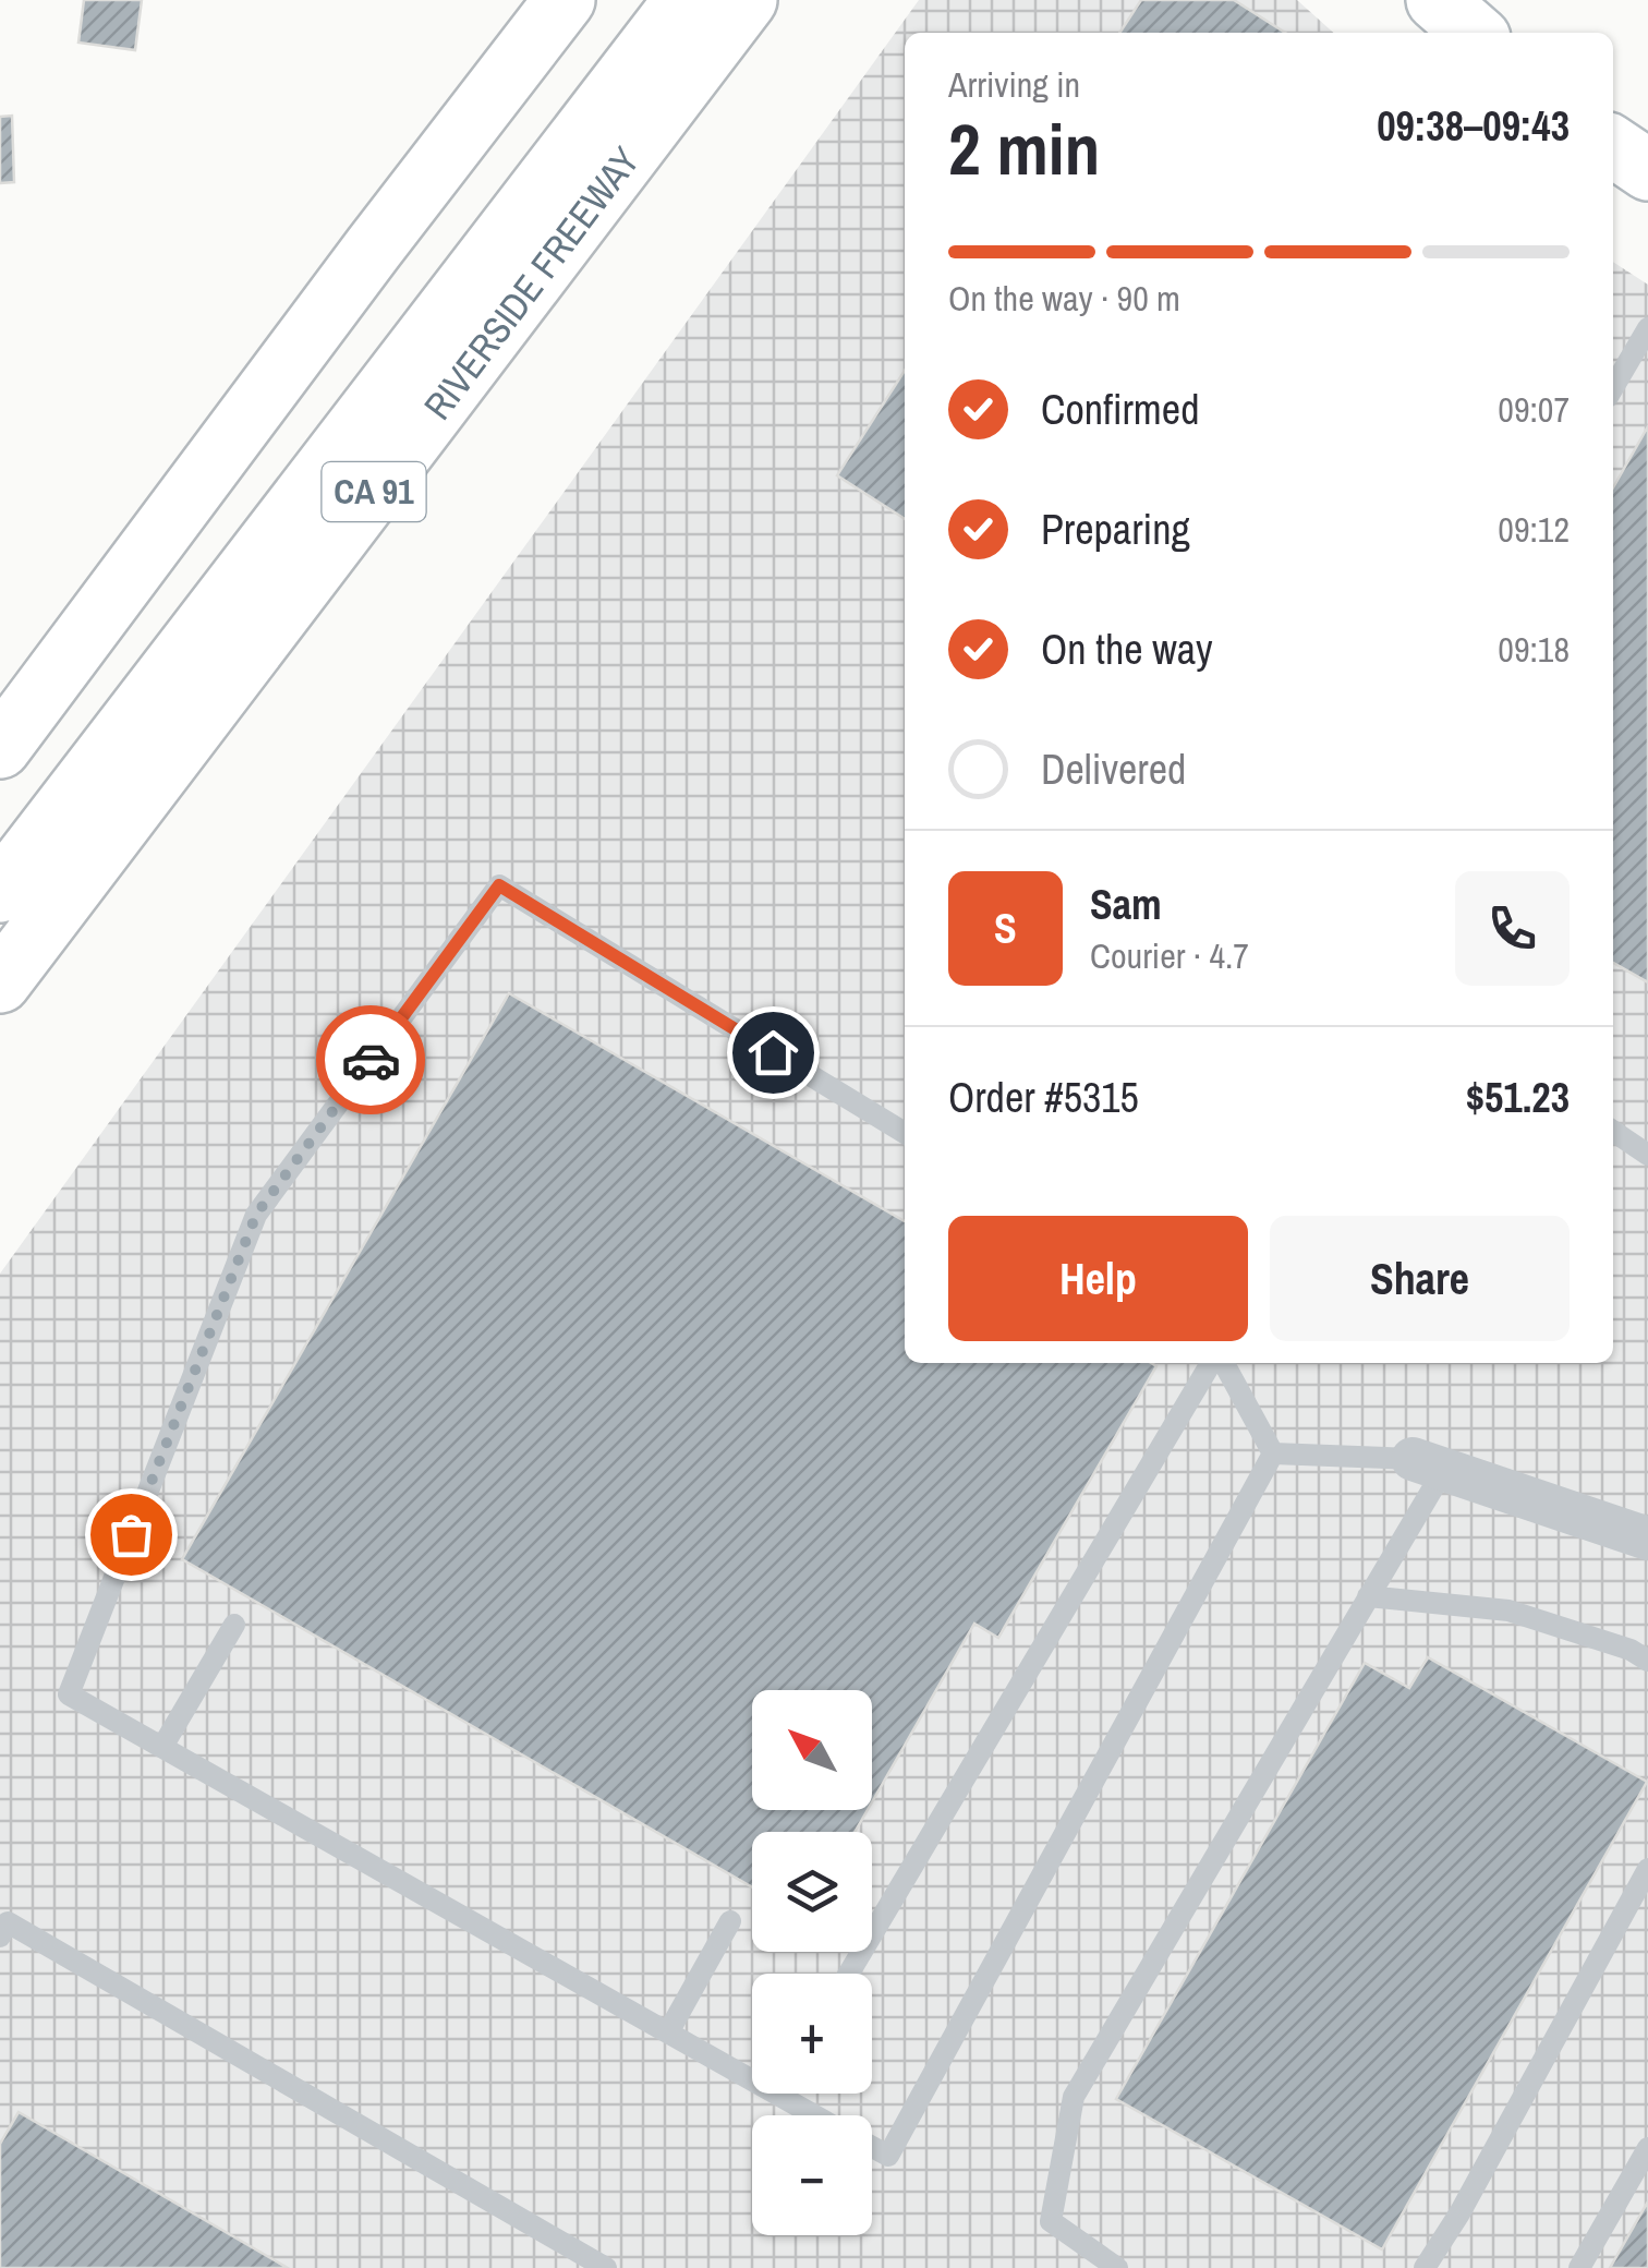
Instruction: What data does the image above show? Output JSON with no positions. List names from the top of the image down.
{
  "streets": {
    "main road": ["RIVERSIDE FREEWAY", "CA 91"]
  },
  "north": "top left",
  "page": {
    "heading": ["2 min", "Arriving in", "09:38–09:43"],
    "panel": [
      "Sam",
      "Courier · 4.7",
      "Order #5315",
      "$51.23"
    ],
    "bar": "On the way · 90 m",
    "list": [
      ["Confirmed", "09:07"],
      ["Preparing", "09:12"],
      ["On the way", "09:18"],
      "Delivered"
    ],
    "round": "S",
    "buttons": ["Help", "Share"],
    "map_buttons": ["+", "−"]
  }
}
